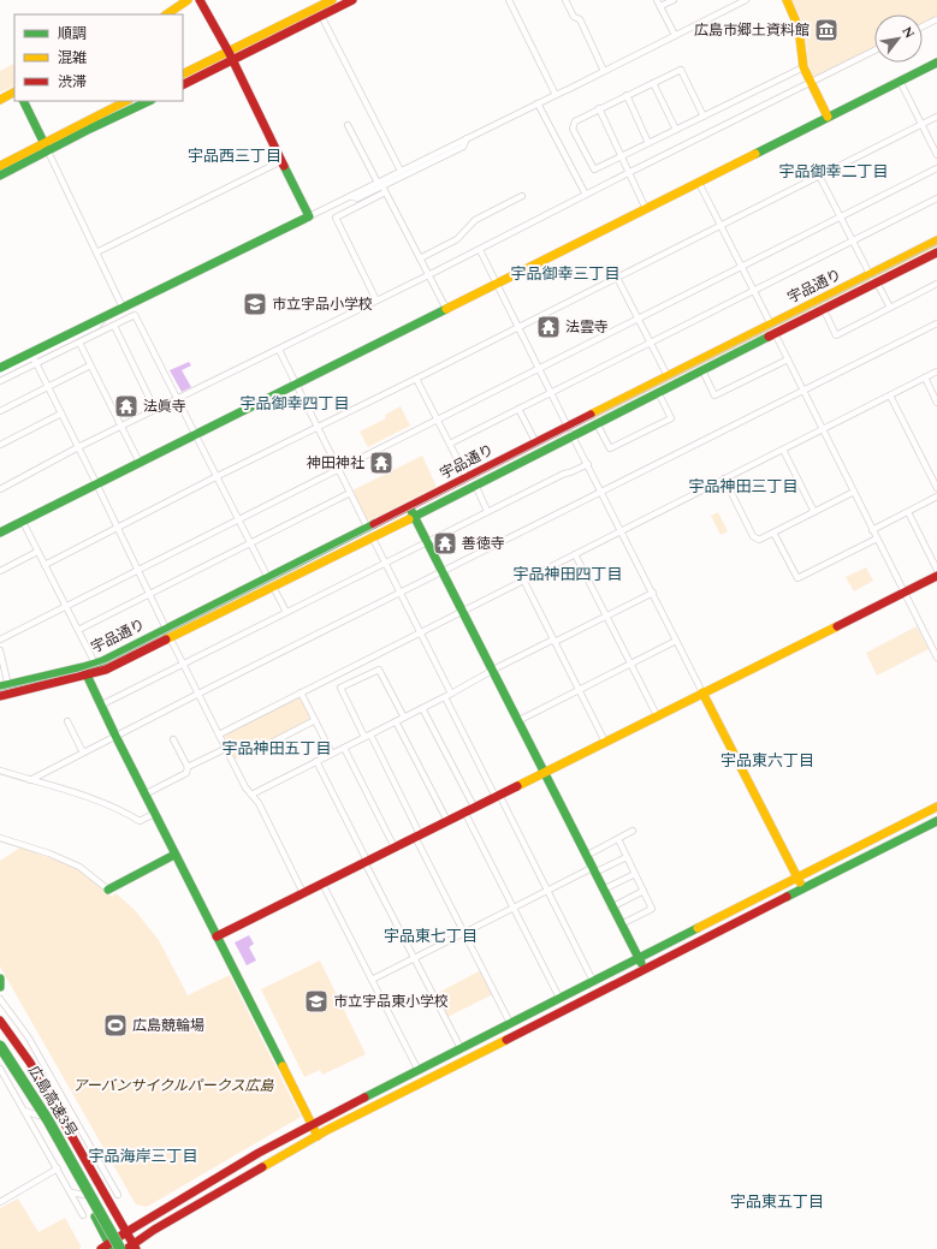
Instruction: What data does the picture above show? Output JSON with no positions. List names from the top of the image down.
{
  "streets": {
    "main road": ["宇品通り", "広島高速3号"]
  },
  "districts": [
    "宇品西三丁目",
    "宇品御幸二丁目",
    "宇品御幸三丁目",
    "宇品御幸四丁目",
    "宇品神田三丁目",
    "宇品神田四丁目",
    "宇品神田五丁目",
    "宇品東六丁目",
    "宇品東七丁目",
    "宇品海岸三丁目",
    "宇品東五丁目"
  ],
  "parks": ["アーバンサイクルパークス広島"],
  "places": {
    "museum": ["広島市郷土資料館"],
    "school or university": ["市立宇品小学校", "市立宇品東小学校"],
    "temple": [
      "法雲寺",
      "法眞寺",
      "神田神社",
      "善徳寺"
    ],
    "sports": ["広島競輪場"]
  },
  "legend": ["順調", "混雑", "渋滞"],
  "north": "top right"
}
